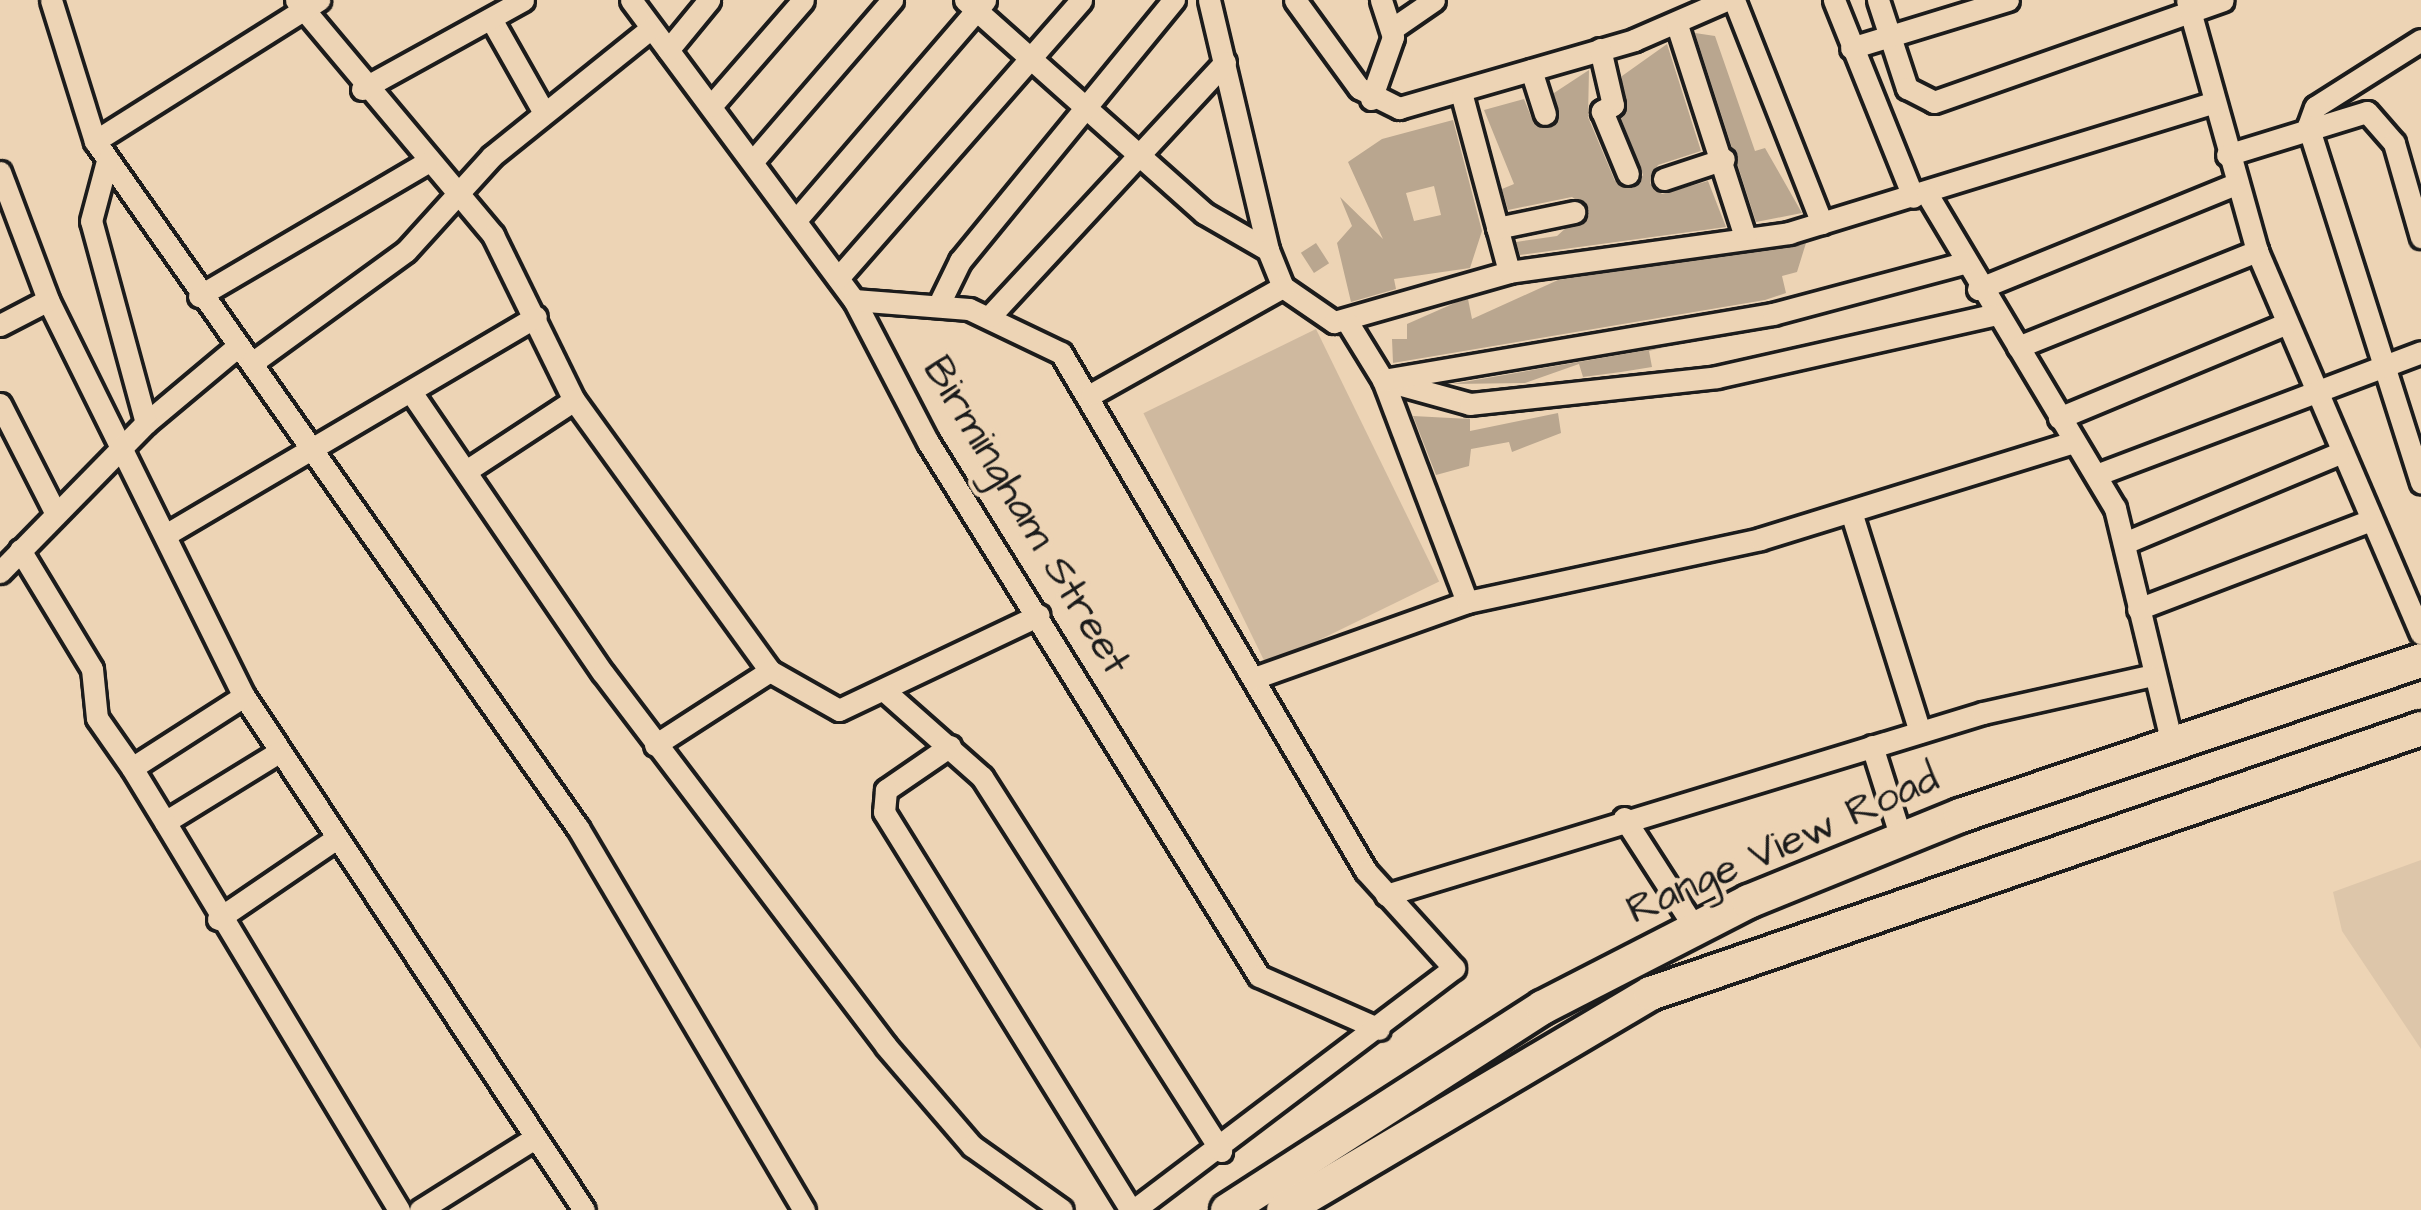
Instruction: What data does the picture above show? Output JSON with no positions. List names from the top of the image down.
{
  "streets": {
    "main road": ["Range View Road"],
    "street": ["Birmingham Street"]
  }
}
